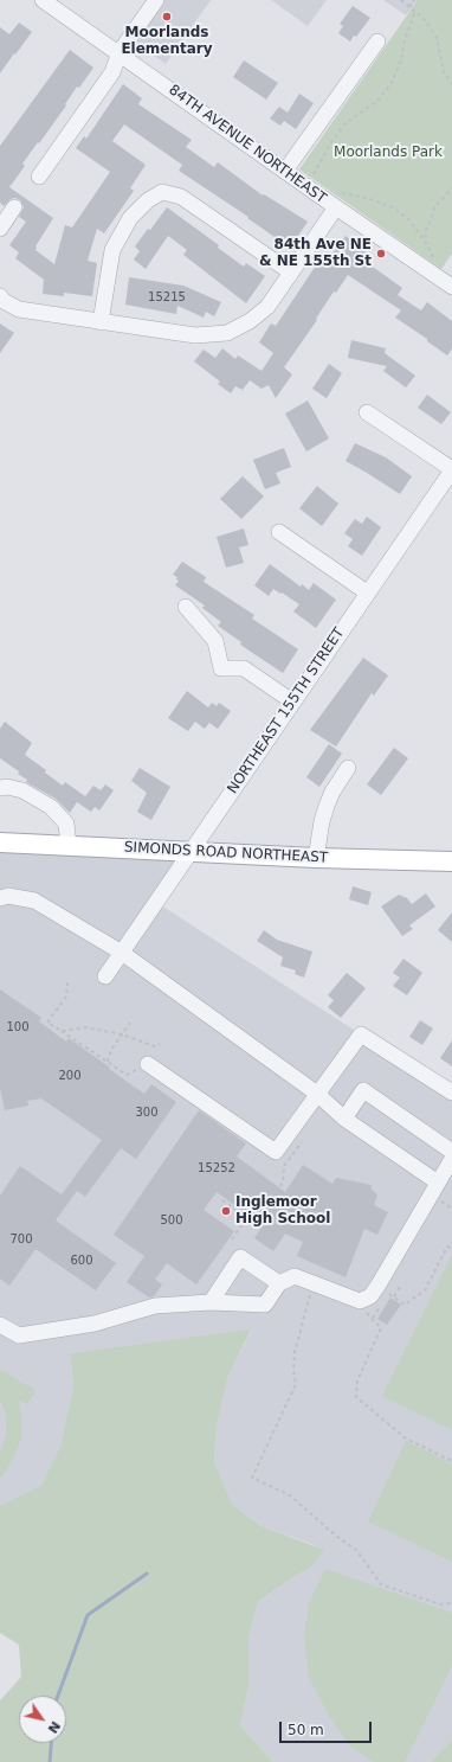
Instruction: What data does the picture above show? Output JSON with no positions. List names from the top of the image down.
{
  "streets": {
    "main road": ["SIMONDS ROAD NORTHEAST"],
    "street": ["84TH AVENUE NORTHEAST", "NORTHEAST 155TH STREET"]
  },
  "crossings": [
    ["NORTHEAST 155TH STREET", "SIMONDS ROAD NORTHEAST"]
  ],
  "parks": ["Moorlands Park"],
  "places": ["Moorlands Elementary", "84th Ave NE & NE 155th St", "Inglemoor High School"],
  "house_numbers": [
    "15215",
    "100",
    "200",
    "300",
    "15252",
    "500",
    "700",
    "600"
  ],
  "scale_bar": "50 m",
  "north": "bottom right"
}
